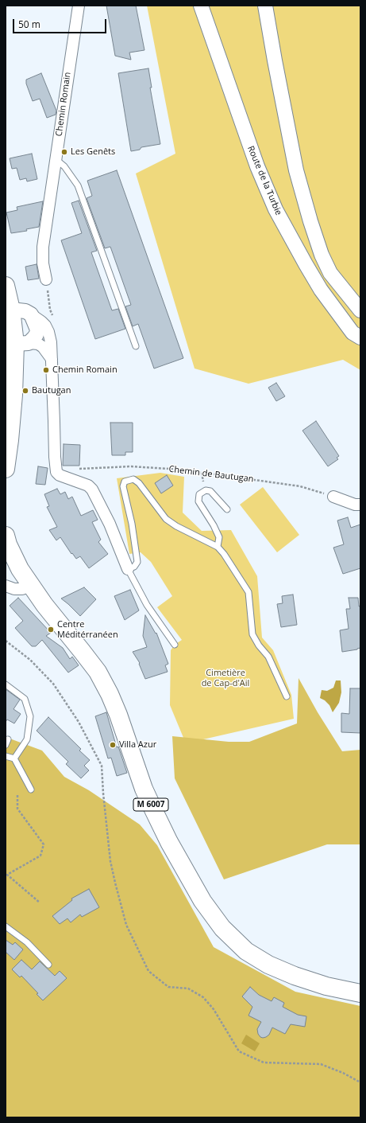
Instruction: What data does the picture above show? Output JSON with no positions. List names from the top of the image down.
{
  "streets": {
    "main road": ["M 6007"],
    "street": ["Chemin Romain", "Route de la Turbie"],
    "path": ["Chemin de Bautugan"]
  },
  "parks": ["Cimetière de Cap-d'Ail"],
  "places": [
    "Les Genêts",
    "Chemin Romain",
    "Bautugan",
    "Centre Méditérranéen",
    "Villa Azur"
  ],
  "scale_bar": "50 m"
}
